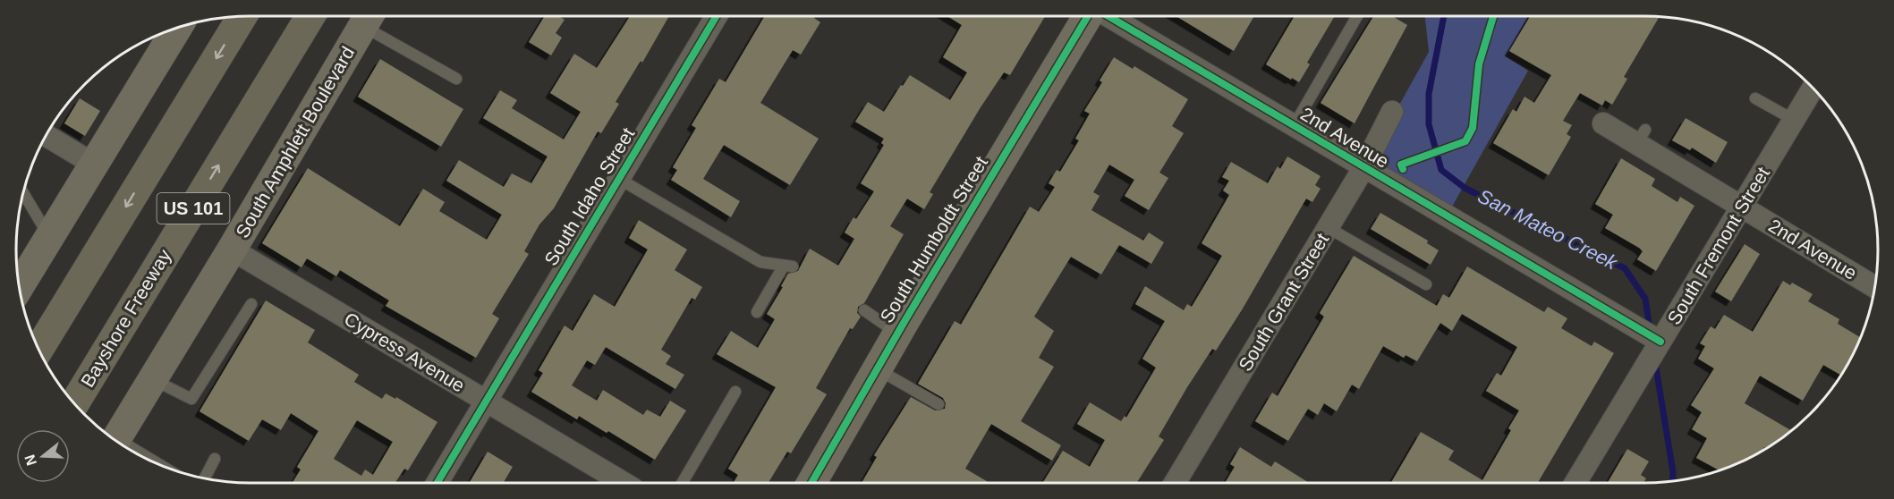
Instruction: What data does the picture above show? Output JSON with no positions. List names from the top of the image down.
{
  "streets": {
    "highway": ["US 101", "Bayshore Freeway"],
    "street": [
      "2nd Avenue",
      "South Amphlett Boulevard",
      "South Idaho Street",
      "South Humboldt Street",
      "South Fremont Street",
      "South Grant Street",
      "Cypress Avenue"
    ]
  },
  "crossings": [
    ["2nd Avenue", "South Fremont Street"],
    ["2nd Avenue", "South Grant Street"],
    ["South Amphlett Boulevard", "Cypress Avenue"],
    ["South Idaho Street", "Cypress Avenue"]
  ],
  "water": ["San Mateo Creek"],
  "north": "left"
}
